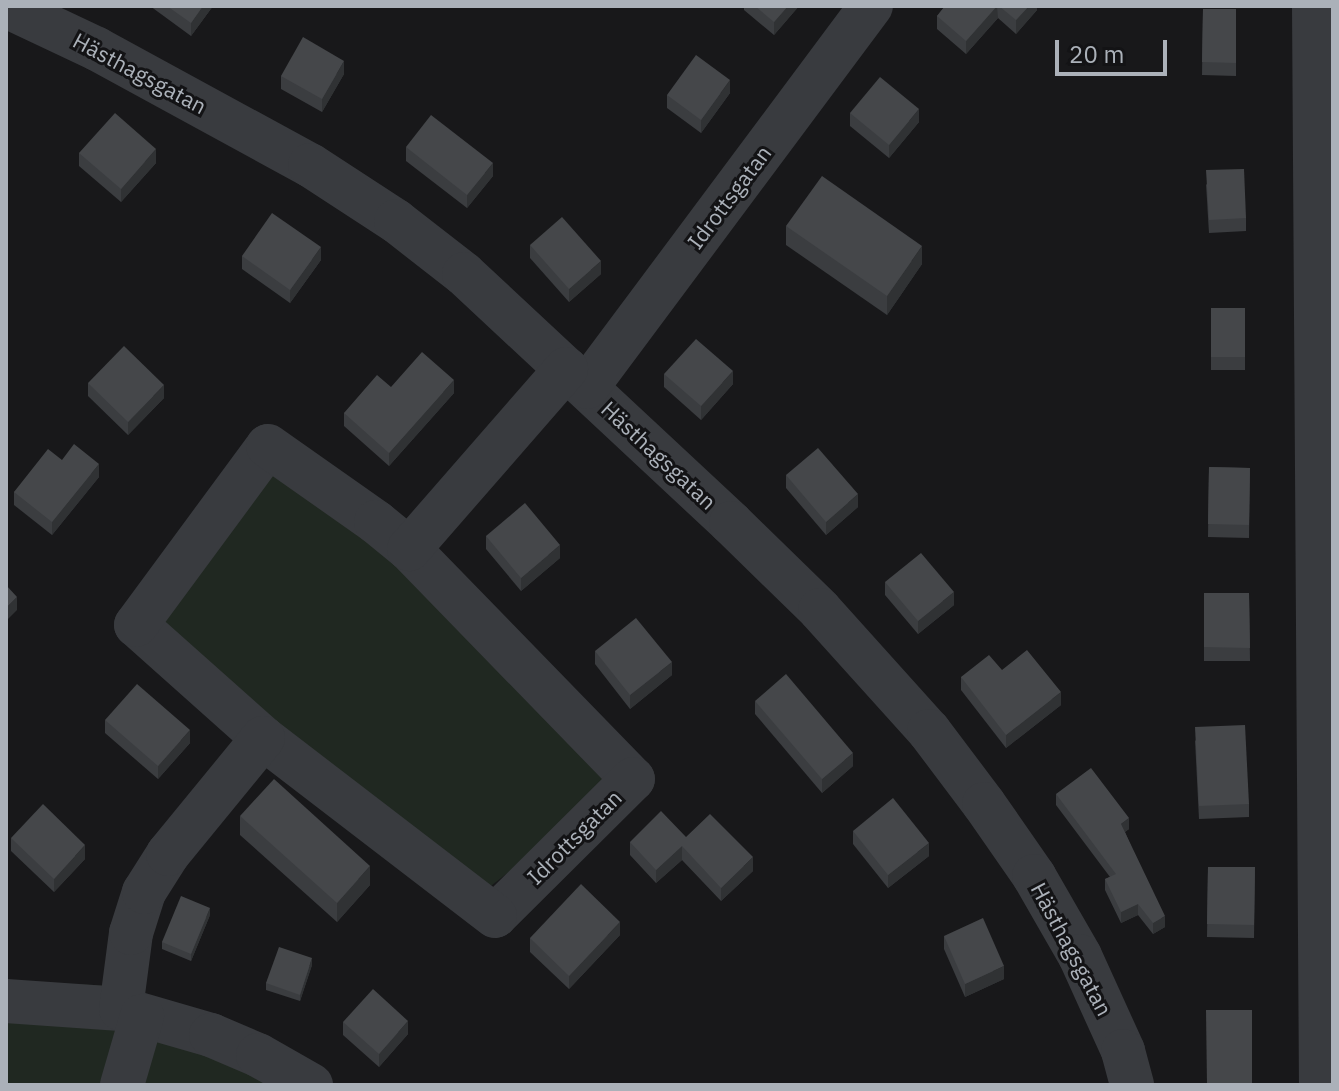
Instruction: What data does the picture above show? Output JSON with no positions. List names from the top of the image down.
{
  "streets": {
    "street": ["Hästhagsgatan", "Idrottsgatan"]
  },
  "crossings": [
    ["Hästhagsgatan", "Idrottsgatan"]
  ],
  "scale_bar": "20 m"
}
